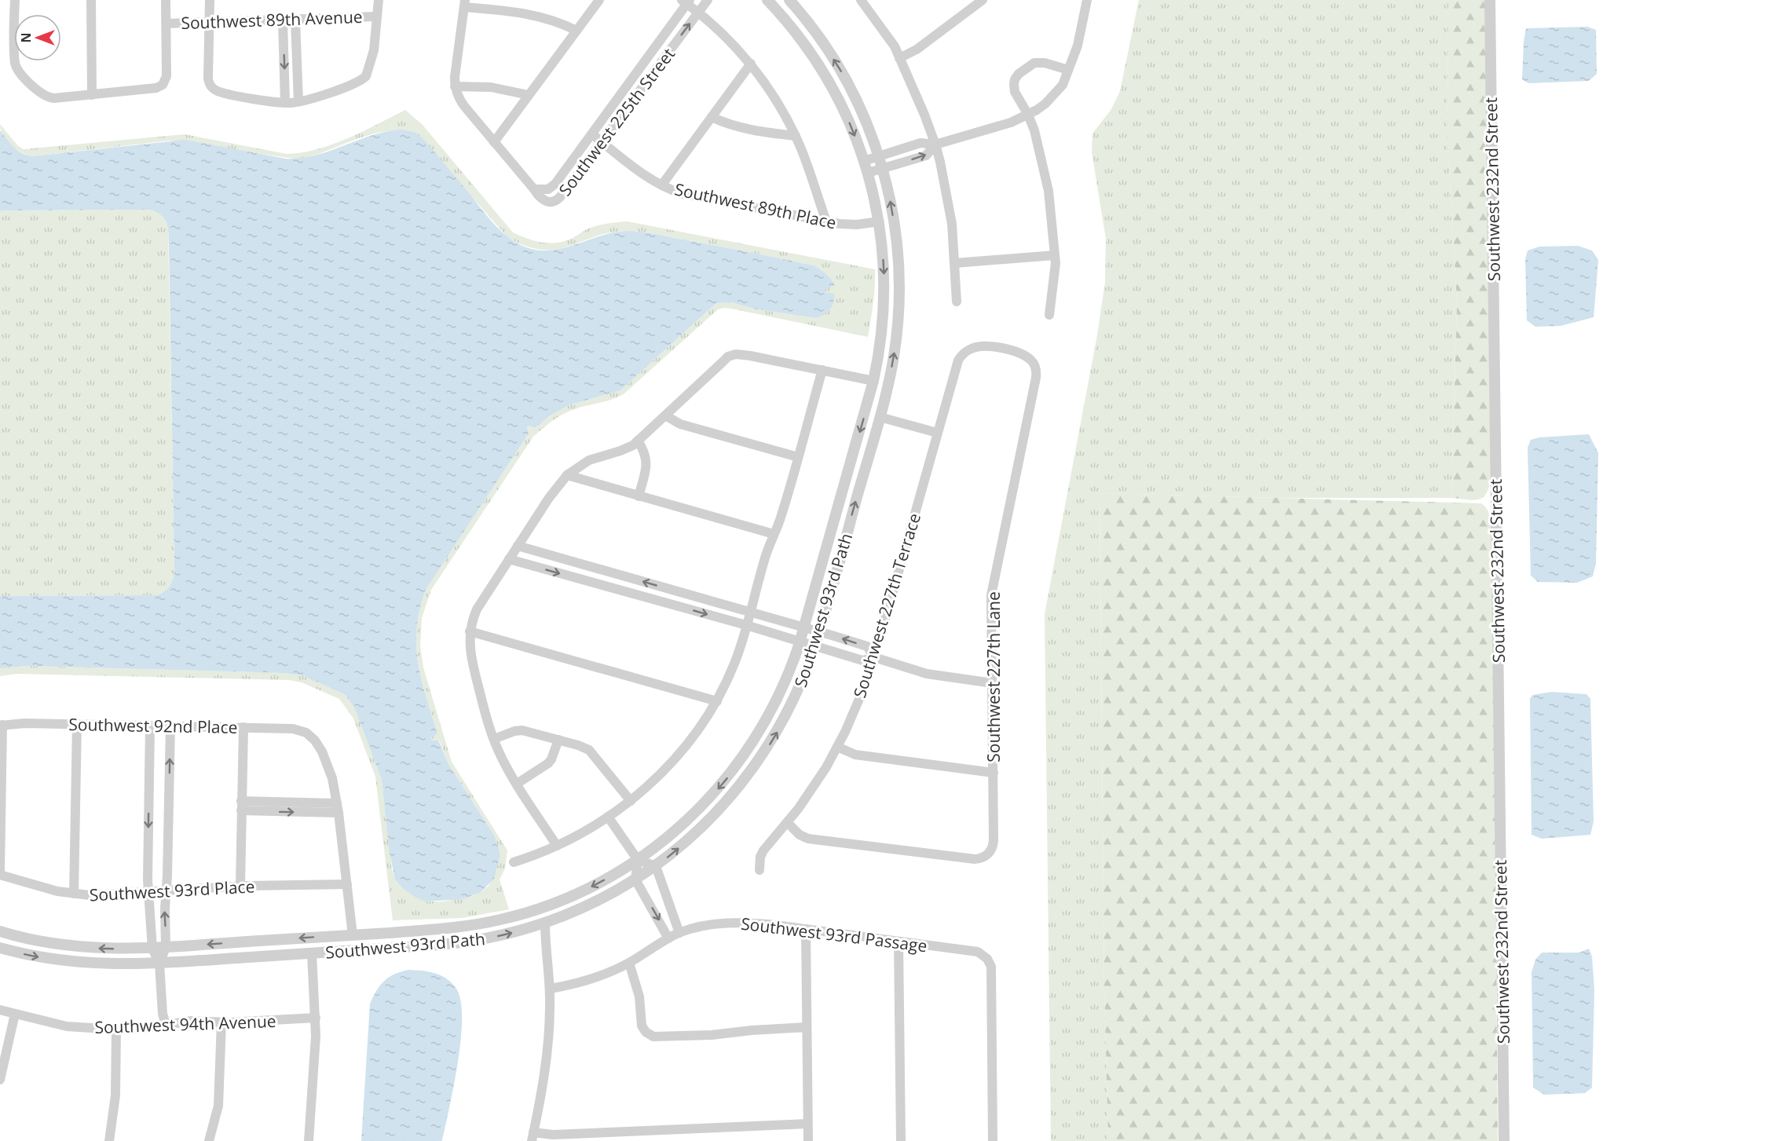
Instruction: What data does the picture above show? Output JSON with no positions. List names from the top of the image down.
{
  "streets": {
    "street": [
      "Southwest 89th Avenue",
      "Southwest 225th Street",
      "Southwest 232nd Street",
      "Southwest 89th Place",
      "Southwest 227th Terrace",
      "Southwest 93rd Path",
      "Southwest 227th Lane",
      "Southwest 92nd Place",
      "Southwest 93rd Place",
      "Southwest 93rd Passage",
      "Southwest 94th Avenue"
    ]
  },
  "crossings": [
    ["Southwest 225th Street", "Southwest 89th Place"],
    ["Southwest 89th Place", "Southwest 93rd Path"],
    ["Southwest 227th Terrace", "Southwest 227th Lane"]
  ],
  "north": "left"
}
